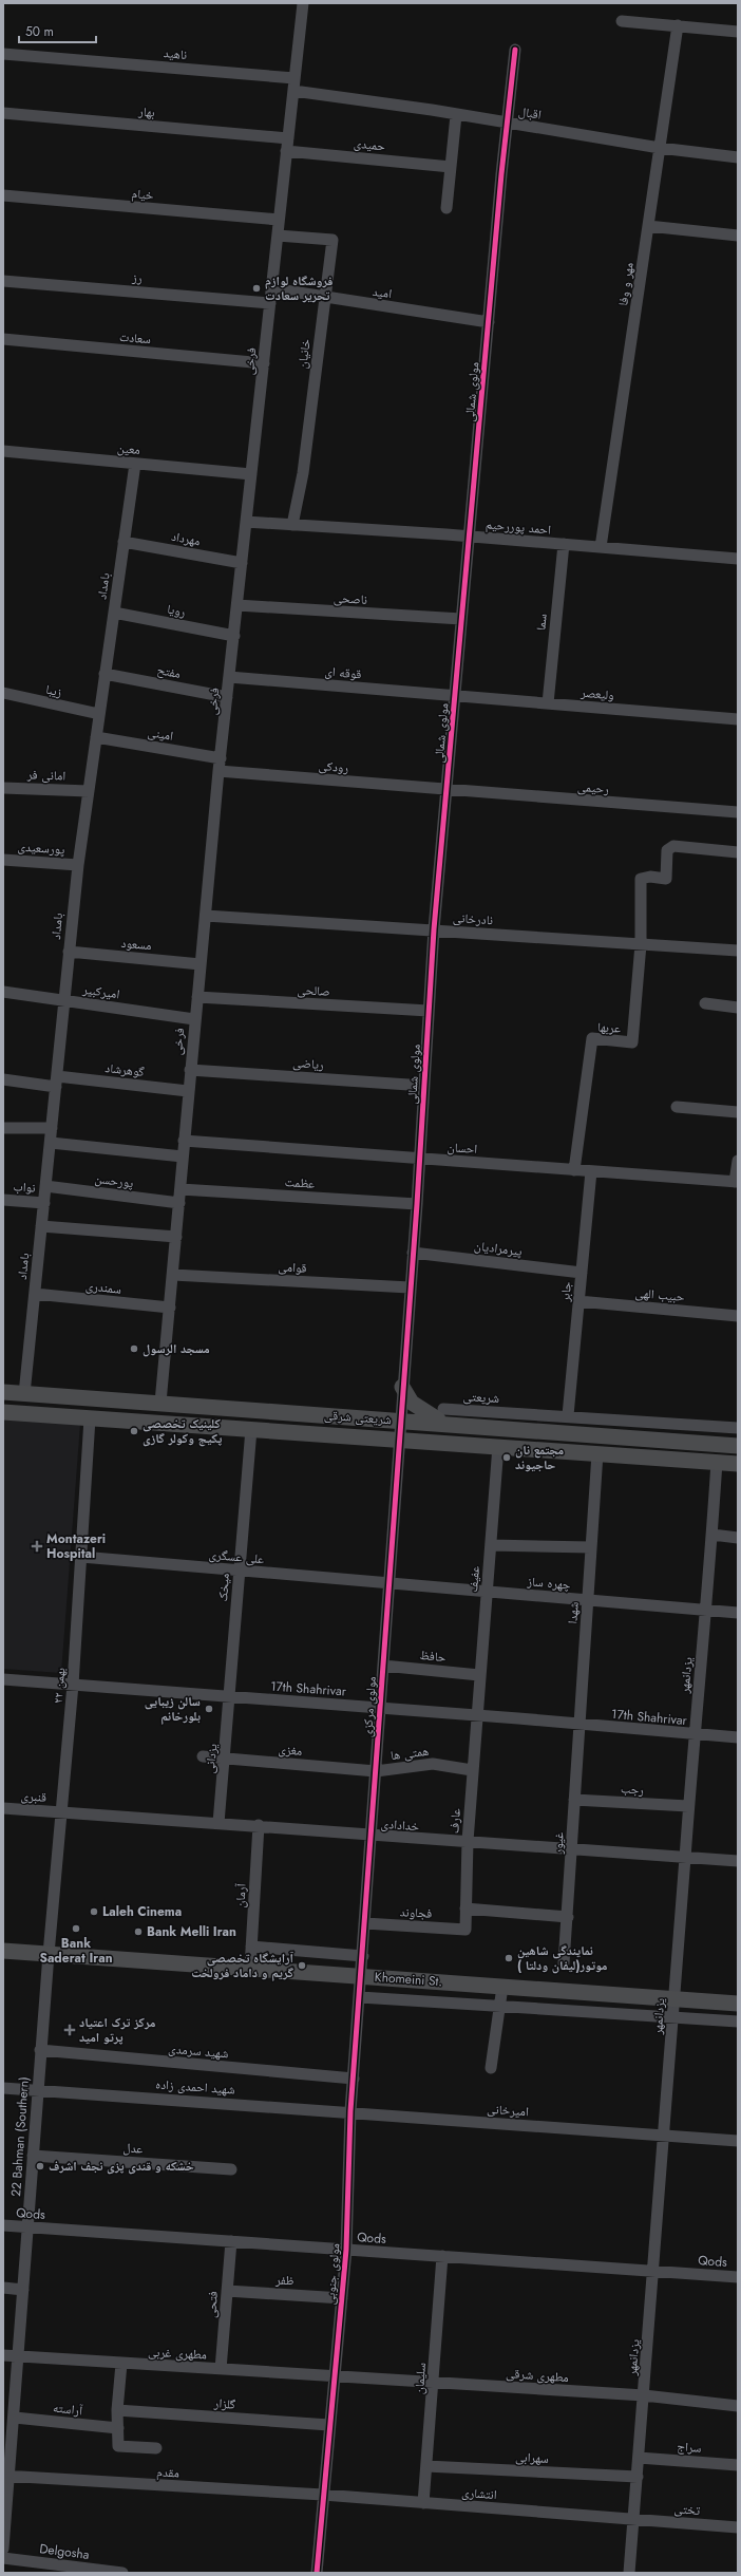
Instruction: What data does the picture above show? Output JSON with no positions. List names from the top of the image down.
{
  "streets": {
    "main road": ["شریعتی شرقی", "Khomeini St."],
    "street": [
      "ناهید",
      "بهار",
      "اقبال",
      "حمیدی",
      "خیام",
      "رز",
      "مهر و وفا",
      "امید",
      "سعادت",
      "خانیان",
      "فرخی",
      "مولوی شمالی",
      "معین",
      "احمد پوررحیم",
      "مهرداد",
      "بامداد",
      "ناصحی",
      "رویا",
      "سما",
      "مفتح",
      "قوقه ای",
      "زیبا",
      "ولیعصر",
      "امینی",
      "رودکی",
      "امانی فر",
      "رحیمی",
      "پورسعیدی",
      "نادرخانی",
      "مسعود",
      "صالحی",
      "امیرکبیر",
      "عربها",
      "ریاضی",
      "گوهرشاد",
      "احسان",
      "پورحسن",
      "عظمت",
      "نواب",
      "پیرمرادیان",
      "قوامی",
      "سمندری",
      "جابر",
      "حبیب الهی",
      "شریعتی",
      "علی عسگری",
      "عفیف",
      "چهره ساز",
      "میخک",
      "شهدا",
      "حافظ",
      "یزدانمهر",
      "۲۲ بهمن",
      "17th Shahrivar",
      "مولوی مرکزی",
      "مغزی",
      "همتی ها",
      "یزدانی",
      "رجب",
      "قنبری",
      "عارف",
      "خدادادی",
      "غیور",
      "آرمان",
      "فجاوند",
      "شهید سرمدی",
      "شهید احمدی زاده",
      "امیرخانی",
      "22 Bahman (Southern)",
      "عدل",
      "Qods",
      "مولوی جنوبی",
      "ظفر",
      "فتحی",
      "مطهری غربی",
      "مطهری شرقی",
      "سلیمان",
      "گلزار",
      "آراسته",
      "سراج",
      "سهرابی",
      "مقدم",
      "انتشاری",
      "تختی",
      "Delgosha"
    ]
  },
  "crossings": [
    ["ناهید", "فرخی"],
    ["بهار", "فرخی"],
    ["اقبال", "مهر و وفا"],
    ["اقبال", "فرخی"],
    ["اقبال", "مولوی شمالی"],
    ["حمیدی", "فرخی"],
    ["خیام", "فرخی"],
    ["رز", "فرخی"],
    ["مهر و وفا", "احمد پوررحیم"],
    ["امید", "خانیان"],
    ["امید", "فرخی"],
    ["امید", "مولوی شمالی"],
    ["سعادت", "فرخی"],
    ["خانیان", "فرخی"],
    ["خانیان", "احمد پوررحیم"],
    ["فرخی", "معین"],
    ["فرخی", "احمد پوررحیم"],
    ["فرخی", "مهرداد"],
    ["فرخی", "ناصحی"],
    ["فرخی", "رویا"],
    ["فرخی", "مفتح"],
    ["فرخی", "قوقه ای"],
    ["فرخی", "امینی"],
    ["فرخی", "رودکی"],
    ["فرخی", "نادرخانی"],
    ["فرخی", "مسعود"],
    ["فرخی", "صالحی"],
    ["فرخی", "امیرکبیر"],
    ["فرخی", "ریاضی"],
    ["فرخی", "گوهرشاد"],
    ["فرخی", "احسان"],
    ["فرخی", "پورحسن"],
    ["فرخی", "عظمت"],
    ["فرخی", "قوامی"],
    ["فرخی", "سمندری"],
    ["فرخی", "شریعتی شرقی"],
    ["مولوی شمالی", "احمد پوررحیم"],
    ["مولوی شمالی", "ناصحی"],
    ["مولوی شمالی", "قوقه ای"],
    ["مولوی شمالی", "ولیعصر"],
    ["مولوی شمالی", "رودکی"],
    ["مولوی شمالی", "رحیمی"],
    ["مولوی شمالی", "نادرخانی"],
    ["مولوی شمالی", "صالحی"],
    ["مولوی شمالی", "ریاضی"],
    ["مولوی شمالی", "احسان"],
    ["مولوی شمالی", "عظمت"],
    ["مولوی شمالی", "پیرمرادیان"],
    ["مولوی شمالی", "قوامی"],
    ["مولوی شمالی", "شریعتی شرقی"],
    ["مولوی شمالی", "مولوی مرکزی"],
    ["معین", "بامداد"],
    ["احمد پوررحیم", "سما"],
    ["مهرداد", "بامداد"],
    ["بامداد", "رویا"],
    ["بامداد", "مفتح"],
    ["بامداد", "زیبا"],
    ["بامداد", "امینی"],
    ["بامداد", "امانی فر"],
    ["بامداد", "پورسعیدی"],
    ["بامداد", "مسعود"],
    ["بامداد", "امیرکبیر"],
    ["بامداد", "گوهرشاد"],
    ["بامداد", "پورحسن"],
    ["بامداد", "نواب"],
    ["بامداد", "سمندری"],
    ["بامداد", "شریعتی شرقی"],
    ["سما", "ولیعصر"],
    ["قوقه ای", "ولیعصر"],
    ["رودکی", "رحیمی"],
    ["نادرخانی", "عربها"],
    ["عربها", "احسان"],
    ["احسان", "جابر"],
    ["پیرمرادیان", "جابر"],
    ["جابر", "حبیب الهی"],
    ["شریعتی", "شریعتی شرقی"],
    ["شریعتی شرقی", "عفیف"],
    ["شریعتی شرقی", "میخک"],
    ["شریعتی شرقی", "شهدا"],
    ["شریعتی شرقی", "یزدانمهر"],
    ["شریعتی شرقی", "۲۲ بهمن"],
    ["شریعتی شرقی", "مولوی مرکزی"],
    ["علی عسگری", "چهره ساز"],
    ["علی عسگری", "میخک"],
    ["علی عسگری", "۲۲ بهمن"],
    ["علی عسگری", "مولوی مرکزی"],
    ["عفیف", "چهره ساز"],
    ["عفیف", "حافظ"],
    ["عفیف", "17th Shahrivar"],
    ["عفیف", "عارف"],
    ["چهره ساز", "شهدا"],
    ["چهره ساز", "یزدانمهر"],
    ["چهره ساز", "مولوی مرکزی"],
    ["میخک", "17th Shahrivar"],
    ["میخک", "یزدانی"],
    ["شهدا", "17th Shahrivar"],
    ["شهدا", "غیور"],
    ["حافظ", "مولوی مرکزی"],
    ["یزدانمهر", "17th Shahrivar"],
    ["یزدانمهر", "رجب"],
    ["یزدانمهر", "خدادادی"],
    ["یزدانمهر", "Khomeini St."],
    ["یزدانمهر", "امیرخانی"],
    ["یزدانمهر", "Qods"],
    ["یزدانمهر", "مطهری شرقی"],
    ["یزدانمهر", "سراج"],
    ["یزدانمهر", "سهرابی"],
    ["یزدانمهر", "انتشاری"],
    ["یزدانمهر", "تختی"],
    ["۲۲ بهمن", "17th Shahrivar"],
    ["۲۲ بهمن", "قنبری"],
    ["۲۲ بهمن", "خدادادی"],
    ["۲۲ بهمن", "Khomeini St."],
    ["۲۲ بهمن", "22 Bahman (Southern)"],
    ["17th Shahrivar", "مولوی مرکزی"],
    ["17th Shahrivar", "یزدانی"],
    ["17th Shahrivar", "عارف"],
    ["17th Shahrivar", "غیور"],
    ["مولوی مرکزی", "مغزی"],
    ["مولوی مرکزی", "همتی ها"],
    ["مولوی مرکزی", "خدادادی"],
    ["مولوی مرکزی", "فجاوند"],
    ["مولوی مرکزی", "Khomeini St."],
    ["مولوی مرکزی", "مولوی جنوبی"],
    ["مغزی", "همتی ها"],
    ["مغزی", "یزدانی"],
    ["همتی ها", "عارف"],
    ["یزدانی", "خدادادی"],
    ["رجب", "غیور"],
    ["قنبری", "خدادادی"],
    ["عارف", "خدادادی"],
    ["عارف", "فجاوند"],
    ["خدادادی", "غیور"],
    ["خدادادی", "آرمان"],
    ["آرمان", "Khomeini St."],
    ["Khomeini St.", "22 Bahman (Southern)"],
    ["Khomeini St.", "مولوی جنوبی"],
    ["شهید سرمدی", "22 Bahman (Southern)"],
    ["شهید سرمدی", "مولوی جنوبی"],
    ["شهید احمدی زاده", "امیرخانی"],
    ["شهید احمدی زاده", "22 Bahman (Southern)"],
    ["شهید احمدی زاده", "مولوی جنوبی"],
    ["امیرخانی", "مولوی جنوبی"],
    ["22 Bahman (Southern)", "عدل"],
    ["22 Bahman (Southern)", "Qods"],
    ["22 Bahman (Southern)", "مطهری غربی"],
    ["22 Bahman (Southern)", "آراسته"],
    ["22 Bahman (Southern)", "مقدم"],
    ["Qods", "مولوی جنوبی"],
    ["Qods", "فتحی"],
    ["Qods", "سلیمان"],
    ["مولوی جنوبی", "ظفر"],
    ["مولوی جنوبی", "مطهری غربی"],
    ["مولوی جنوبی", "مطهری شرقی"],
    ["مولوی جنوبی", "گلزار"],
    ["مولوی جنوبی", "مقدم"],
    ["مولوی جنوبی", "انتشاری"],
    ["ظفر", "فتحی"],
    ["فتحی", "مطهری غربی"],
    ["مطهری غربی", "مطهری شرقی"],
    ["مطهری شرقی", "سلیمان"],
    ["سلیمان", "سهرابی"],
    ["سلیمان", "انتشاری"],
    ["مقدم", "انتشاری"],
    ["انتشاری", "تختی"]
  ],
  "places": {
    "other": [
      "فروشگاه لوازم تحریر سعادت",
      "مسجد الرسول",
      "کلینیک تخصصی پکیج وکولر گازی",
      "مجتمع نان حاجیوند",
      "سالن زیبایی بلورخانم",
      "Laleh Cinema",
      "Bank Saderat Iran",
      "Bank Melli Iran",
      "نمایندگی شاهین موتور(لیفان ودلتا )",
      "آرایشگاه تخصصی گریم و داماد فرولخت",
      "خشکه و قندی پزی نجف اشرف"
    ],
    "health": ["Montazeri Hospital", "مرکز ترک اعتیاد پرتو امید"]
  },
  "scale_bar": "50 m"
}
